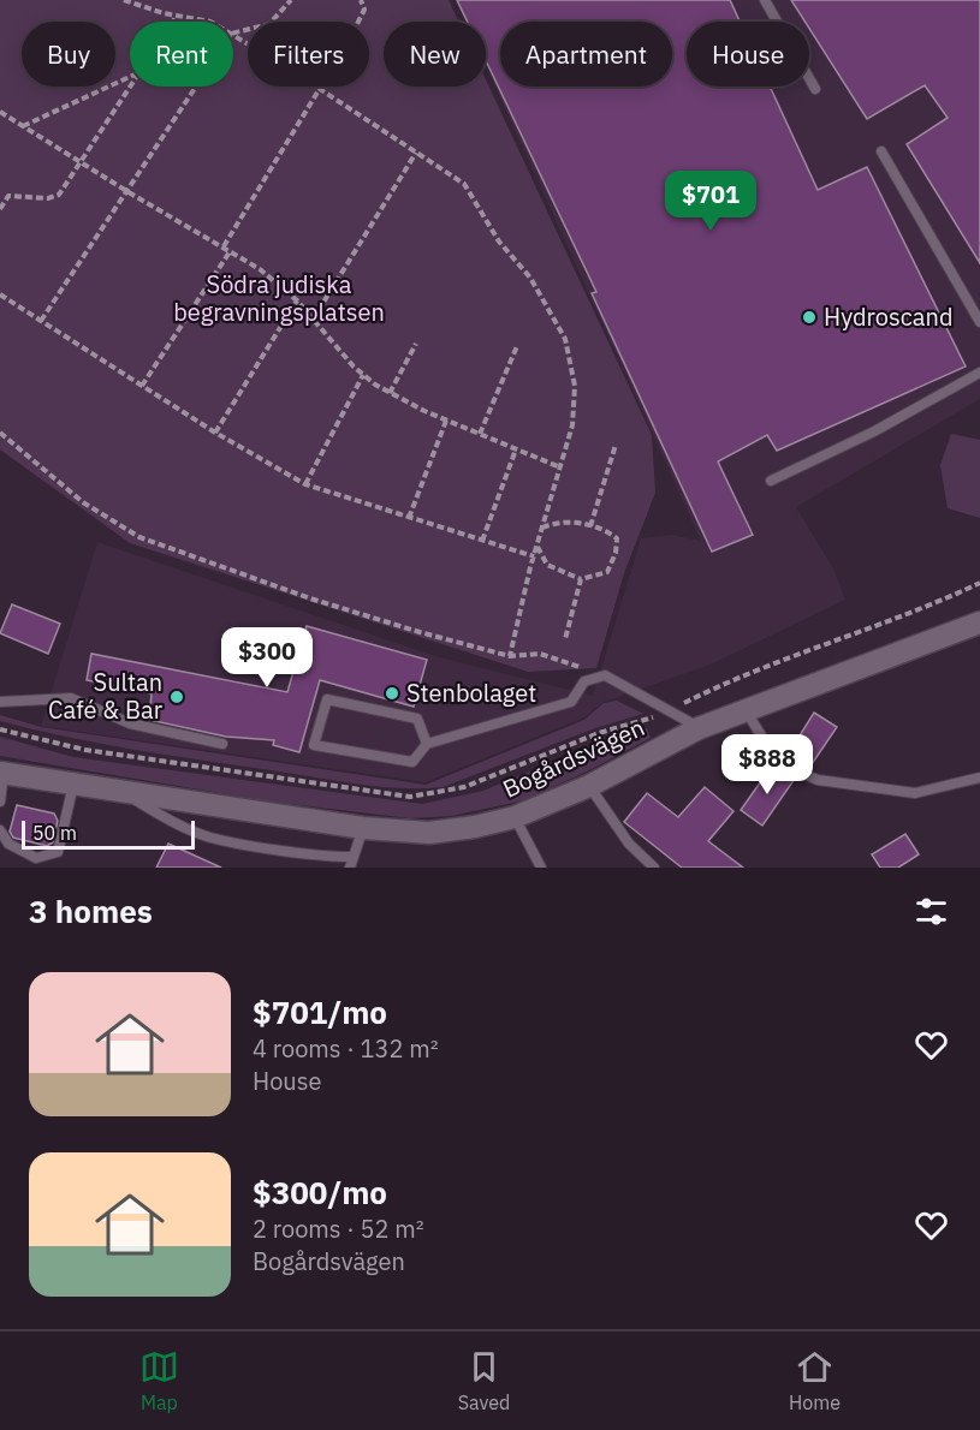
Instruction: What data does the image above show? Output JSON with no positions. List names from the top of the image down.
{
  "streets": {
    "street": ["Bogårdsvägen"]
  },
  "parks": ["Södra judiska begravningsplatsen"],
  "places": ["Hydroscand", "Stenbolaget", "Sultan Café & Bar"],
  "scale_bar": "50 m",
  "page": {
    "chip": [
      "Buy",
      "Rent",
      "Filters",
      "New",
      "Apartment",
      "House"
    ],
    "price": ["$701", "$300", "$888"],
    "scale": "50 m",
    "heading": "3 homes",
    "list": [
      {
        "name": "$701/mo",
        "note": "4 rooms · 132 m² · House"
      },
      {
        "name": "$300/mo",
        "note": "2 rooms · 52 m² · Bogårdsvägen"
      }
    ],
    "tabs": ["Map", "Saved", "Home"]
  }
}
